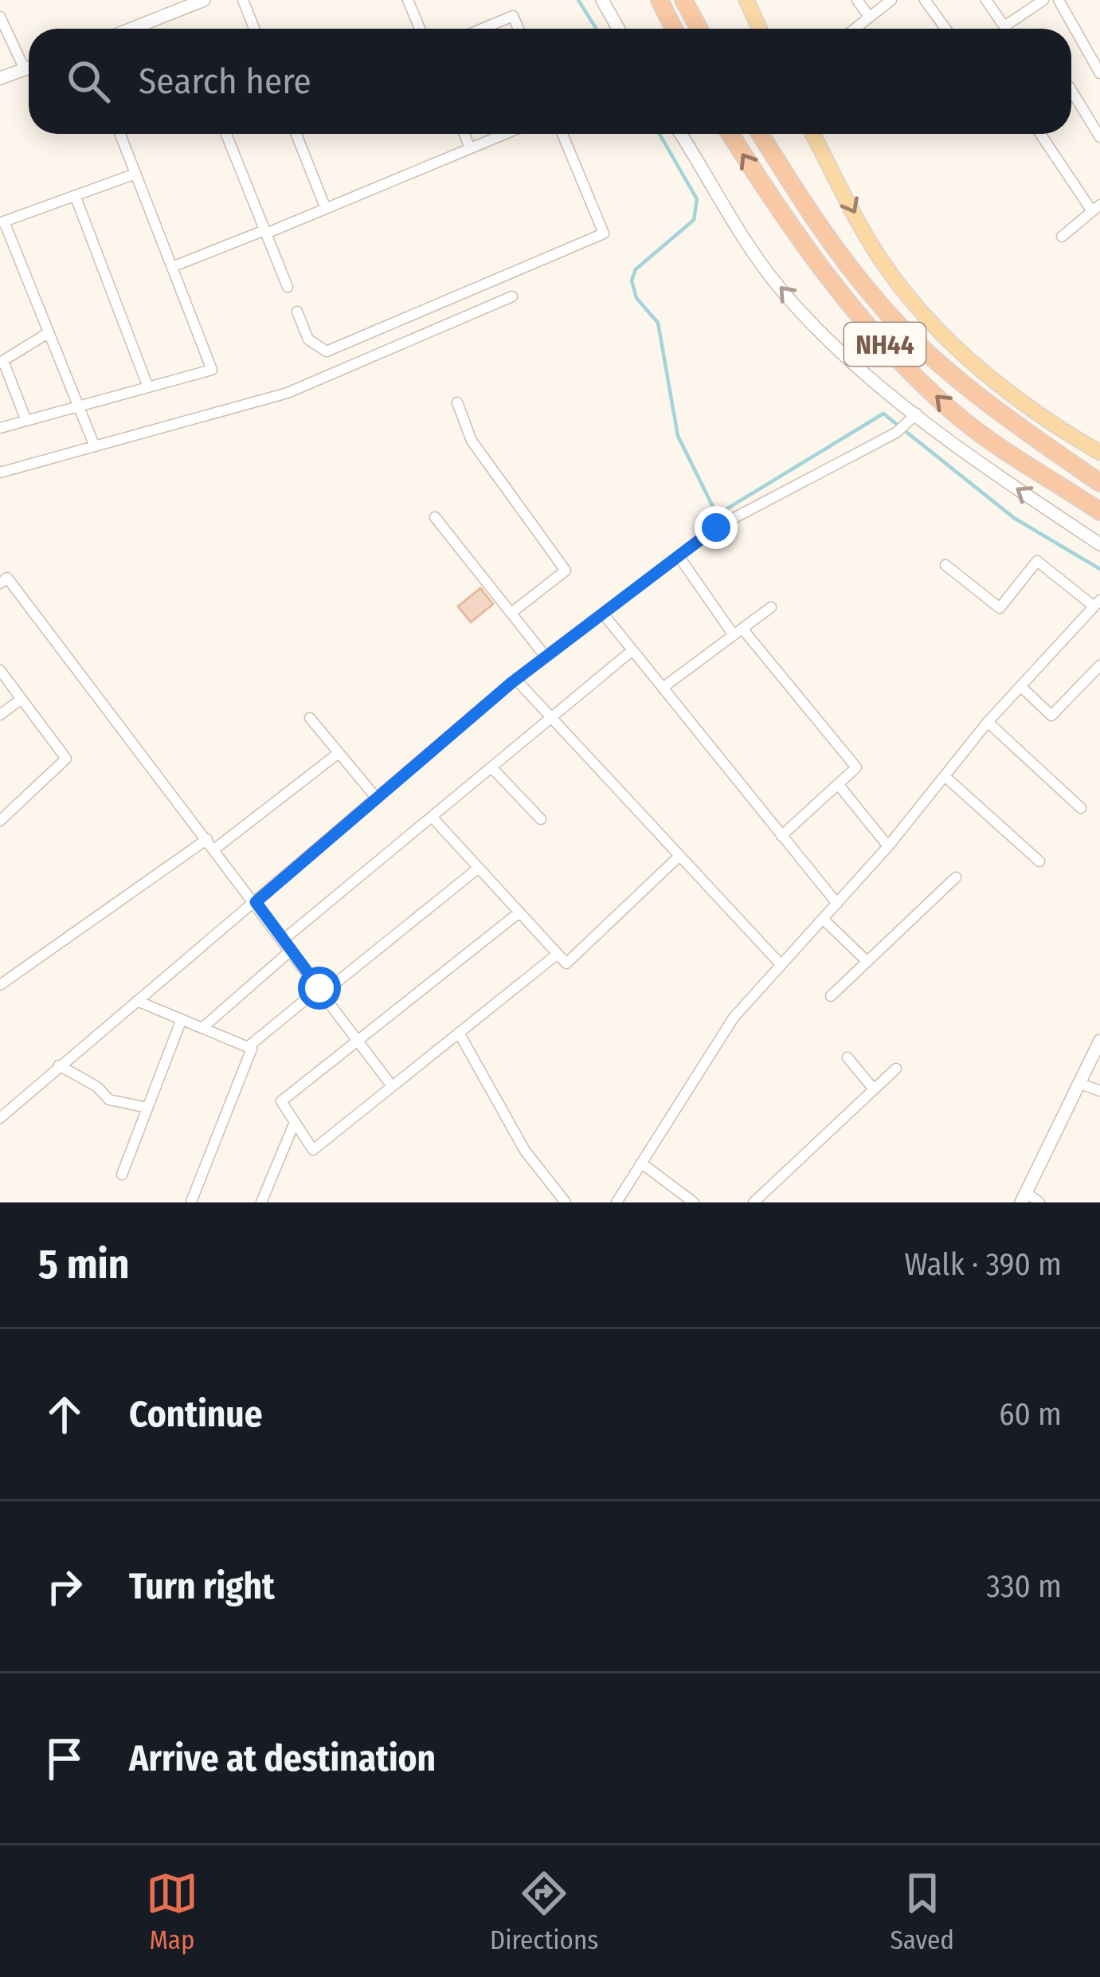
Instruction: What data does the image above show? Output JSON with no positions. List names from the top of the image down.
{
  "streets": {
    "highway": ["NH44"]
  },
  "page": {
    "search": "Search here",
    "heading": ["5 min", "Walk · 390 m"],
    "list": [
      ["Continue", "60 m"],
      ["Turn right", "330 m"],
      "Arrive at destination"
    ],
    "nav": ["Map", "Directions", "Saved"]
  }
}
